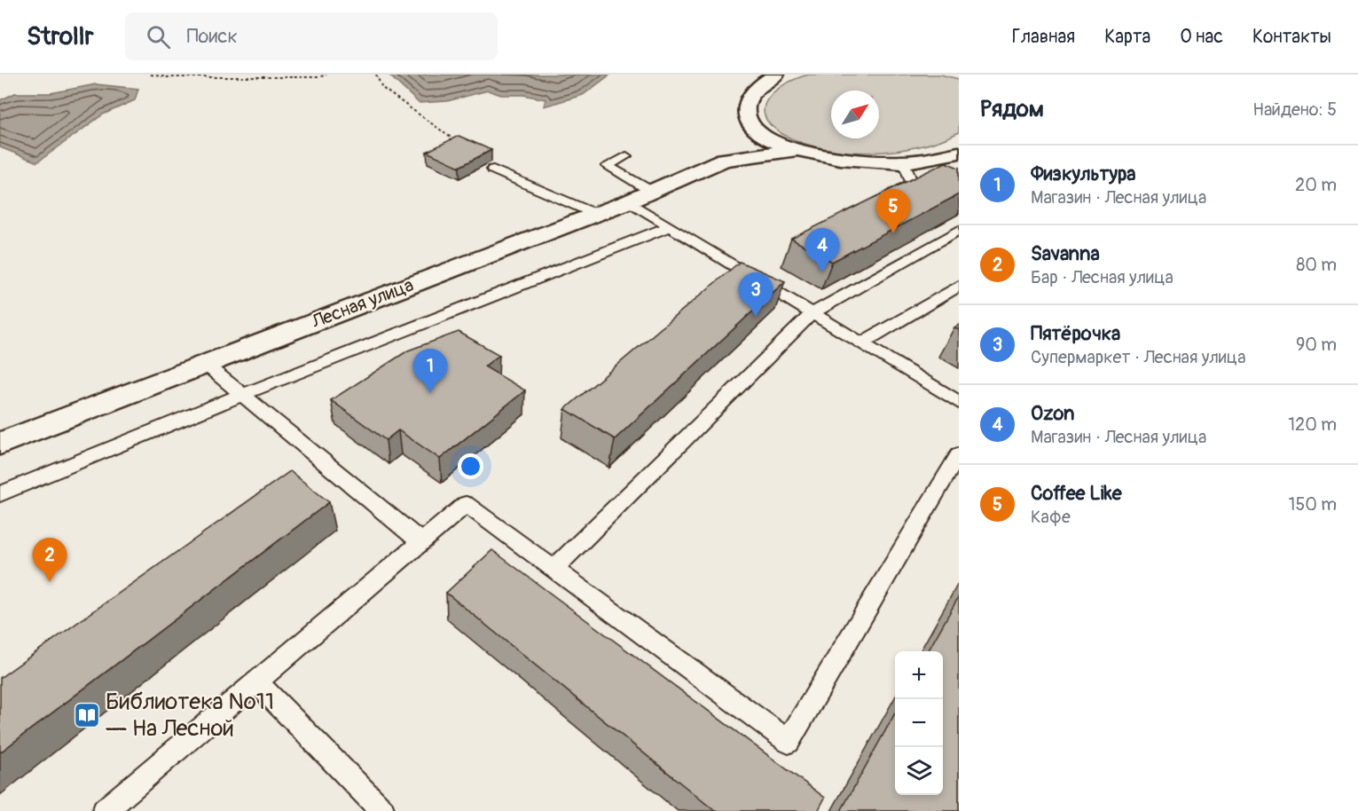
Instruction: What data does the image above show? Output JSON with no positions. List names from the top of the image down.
{
  "streets": {
    "main road": ["Лесная улица"]
  },
  "places": {
    "library": ["Библиотека №11 — На Лесной"]
  },
  "north": "top right",
  "page": {
    "header": "Strollr",
    "search": "Поиск",
    "nav": [
      "Главная",
      "Карта",
      "О нас",
      "Контакты"
    ],
    "heading": ["Рядом", "Найдено: 5"],
    "list": [
      {
        "mark": "1",
        "name": "Физкультура",
        "note": "Магазин · Лесная улица",
        "value": "20 m"
      },
      {
        "mark": "2",
        "name": "Savanna",
        "note": "Бар · Лесная улица",
        "value": "80 m"
      },
      {
        "mark": "3",
        "name": "Пятёрочка",
        "note": "Супермаркет · Лесная улица",
        "value": "90 m"
      },
      {
        "mark": "4",
        "name": "Ozon",
        "note": "Магазин · Лесная улица",
        "value": "120 m"
      },
      {
        "mark": "5",
        "name": "Coffee Like",
        "note": "Кафе",
        "value": "150 m"
      }
    ],
    "pins": [
      "5",
      "4",
      "3",
      "1",
      "2"
    ],
    "map_buttons": ["+", "−"]
  }
}
